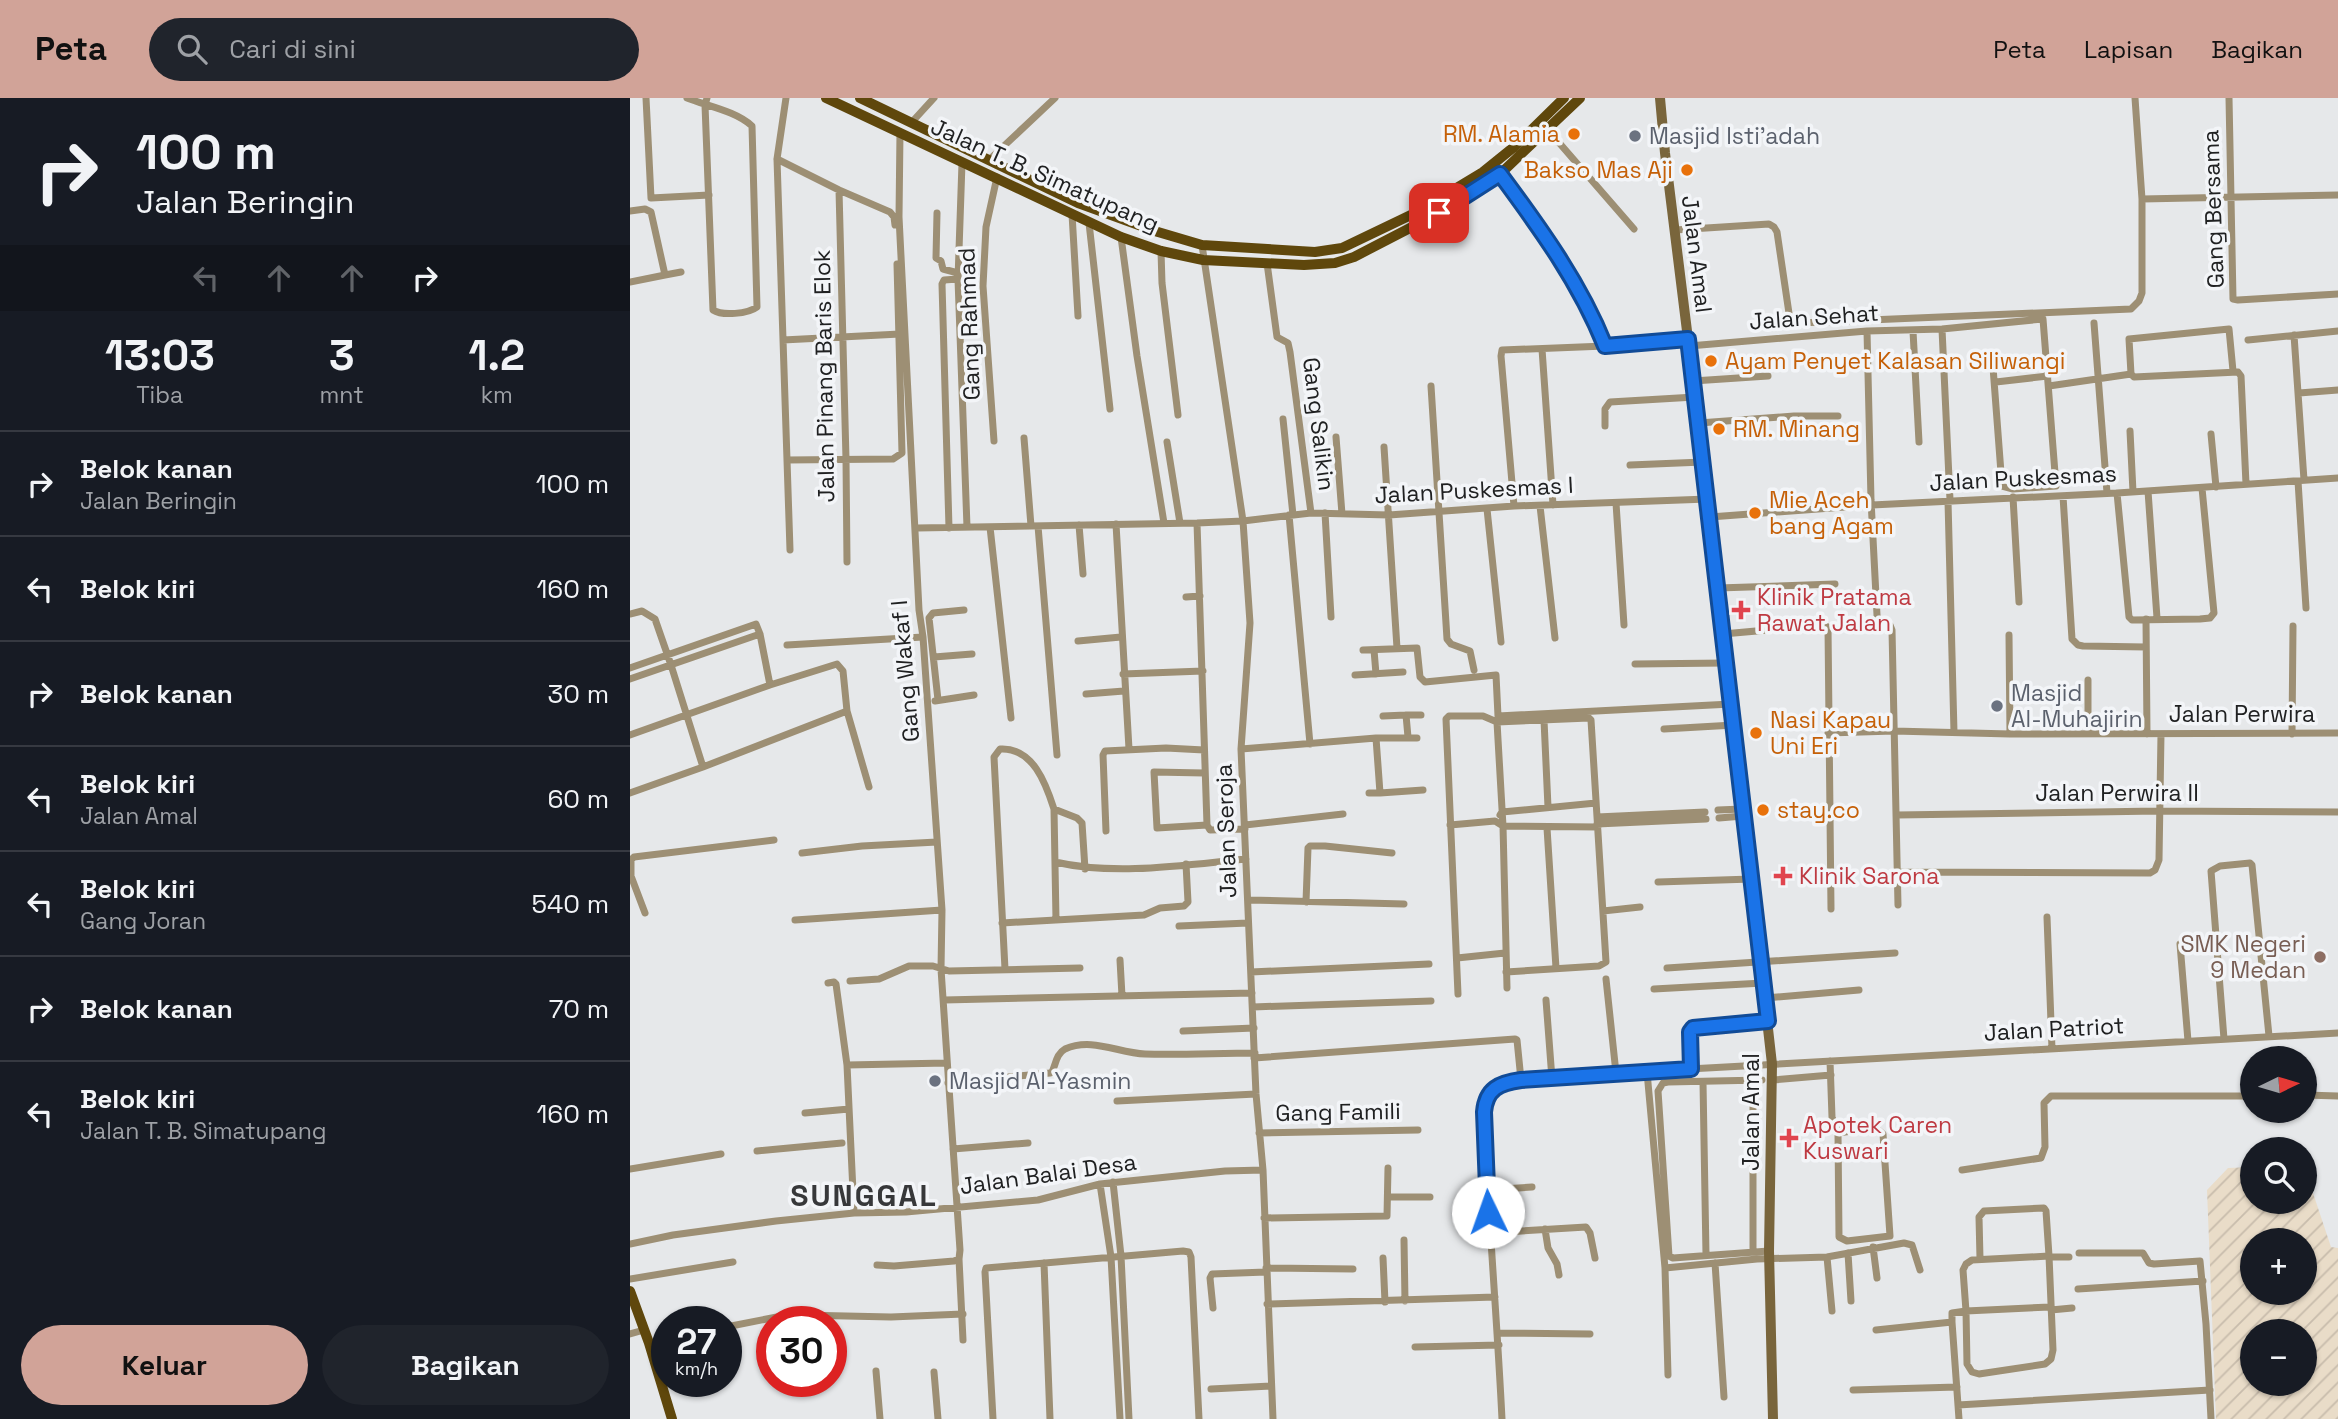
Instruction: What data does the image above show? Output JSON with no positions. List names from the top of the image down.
{
  "streets": {
    "main road": ["Jalan T. B. Simatupang"],
    "street": [
      "Gang Bersama",
      "Jalan Amal",
      "Jalan Sehat",
      "Gang Rahmad",
      "Jalan Pinang Baris Elok",
      "Gang Salikin",
      "Jalan Puskesmas",
      "Jalan Puskesmas I",
      "Gang Wakaf I",
      "Jalan Perwira",
      "Jalan Perwira II",
      "Jalan Seroja",
      "Jalan Patriot",
      "Gang Famili",
      "Jalan Balai Desa"
    ]
  },
  "crossings": [
    ["Jalan T. B. Simatupang", "Gang Rahmad"],
    ["Jalan T. B. Simatupang", "Gang Salikin"],
    ["Jalan T. B. Simatupang", "Gang Wakaf I"],
    ["Jalan T. B. Simatupang", "Jalan Seroja"],
    ["Jalan Amal", "Jalan Sehat"],
    ["Jalan Amal", "Jalan Puskesmas"],
    ["Jalan Amal", "Jalan Puskesmas I"],
    ["Jalan Amal", "Jalan Patriot"],
    ["Jalan Sehat", "Jalan Puskesmas I"],
    ["Gang Salikin", "Jalan Puskesmas I"],
    ["Jalan Puskesmas I", "Gang Wakaf I"],
    ["Jalan Puskesmas I", "Jalan Seroja"],
    ["Gang Wakaf I", "Jalan Balai Desa"],
    ["Jalan Seroja", "Gang Famili"],
    ["Jalan Seroja", "Jalan Balai Desa"]
  ],
  "districts": ["SUNGGAL"],
  "places": {
    "other": [
      "RM. Alamia",
      "Masjid Isti'adah",
      "Bakso Mas Aji",
      "Ayam Penyet Kalasan Siliwangi",
      "RM. Minang",
      "Mie Aceh bang Agam",
      "Masjid Al-Muhajirin",
      "Nasi Kapau Uni Eri",
      "stay.co",
      "SMK Negeri 9 Medan",
      "Masjid Al-Yasmin"
    ],
    "health": ["Klinik Pratama Rawat Jalan", "Klinik Sarona", "Apotek Caren Kuswari"]
  },
  "north": "right",
  "page": {
    "header": "Peta",
    "search": "Cari di sini",
    "nav": ["Peta", "Lapisan", "Bagikan"],
    "turn": ["100 m", "Jalan Beringin"],
    "eta": [
      "13:03",
      "Tiba",
      "3",
      "mnt",
      "1.2",
      "km"
    ],
    "list": [
      {
        "name": "Belok kanan",
        "note": "Jalan Beringin",
        "value": "100 m"
      },
      {
        "name": "Belok kiri",
        "value": "160 m"
      },
      {
        "name": "Belok kanan",
        "value": "30 m"
      },
      {
        "name": "Belok kiri",
        "note": "Jalan Amal",
        "value": "60 m"
      },
      {
        "name": "Belok kiri",
        "note": "Gang Joran",
        "value": "540 m"
      },
      {
        "name": "Belok kanan",
        "value": "70 m"
      },
      {
        "name": "Belok kiri",
        "note": "Jalan T. B. Simatupang",
        "value": "160 m"
      }
    ],
    "map_buttons": ["+", "−"],
    "speed": "27 km/h",
    "limit": "30",
    "buttons": ["Keluar", "Bagikan"]
  }
}
